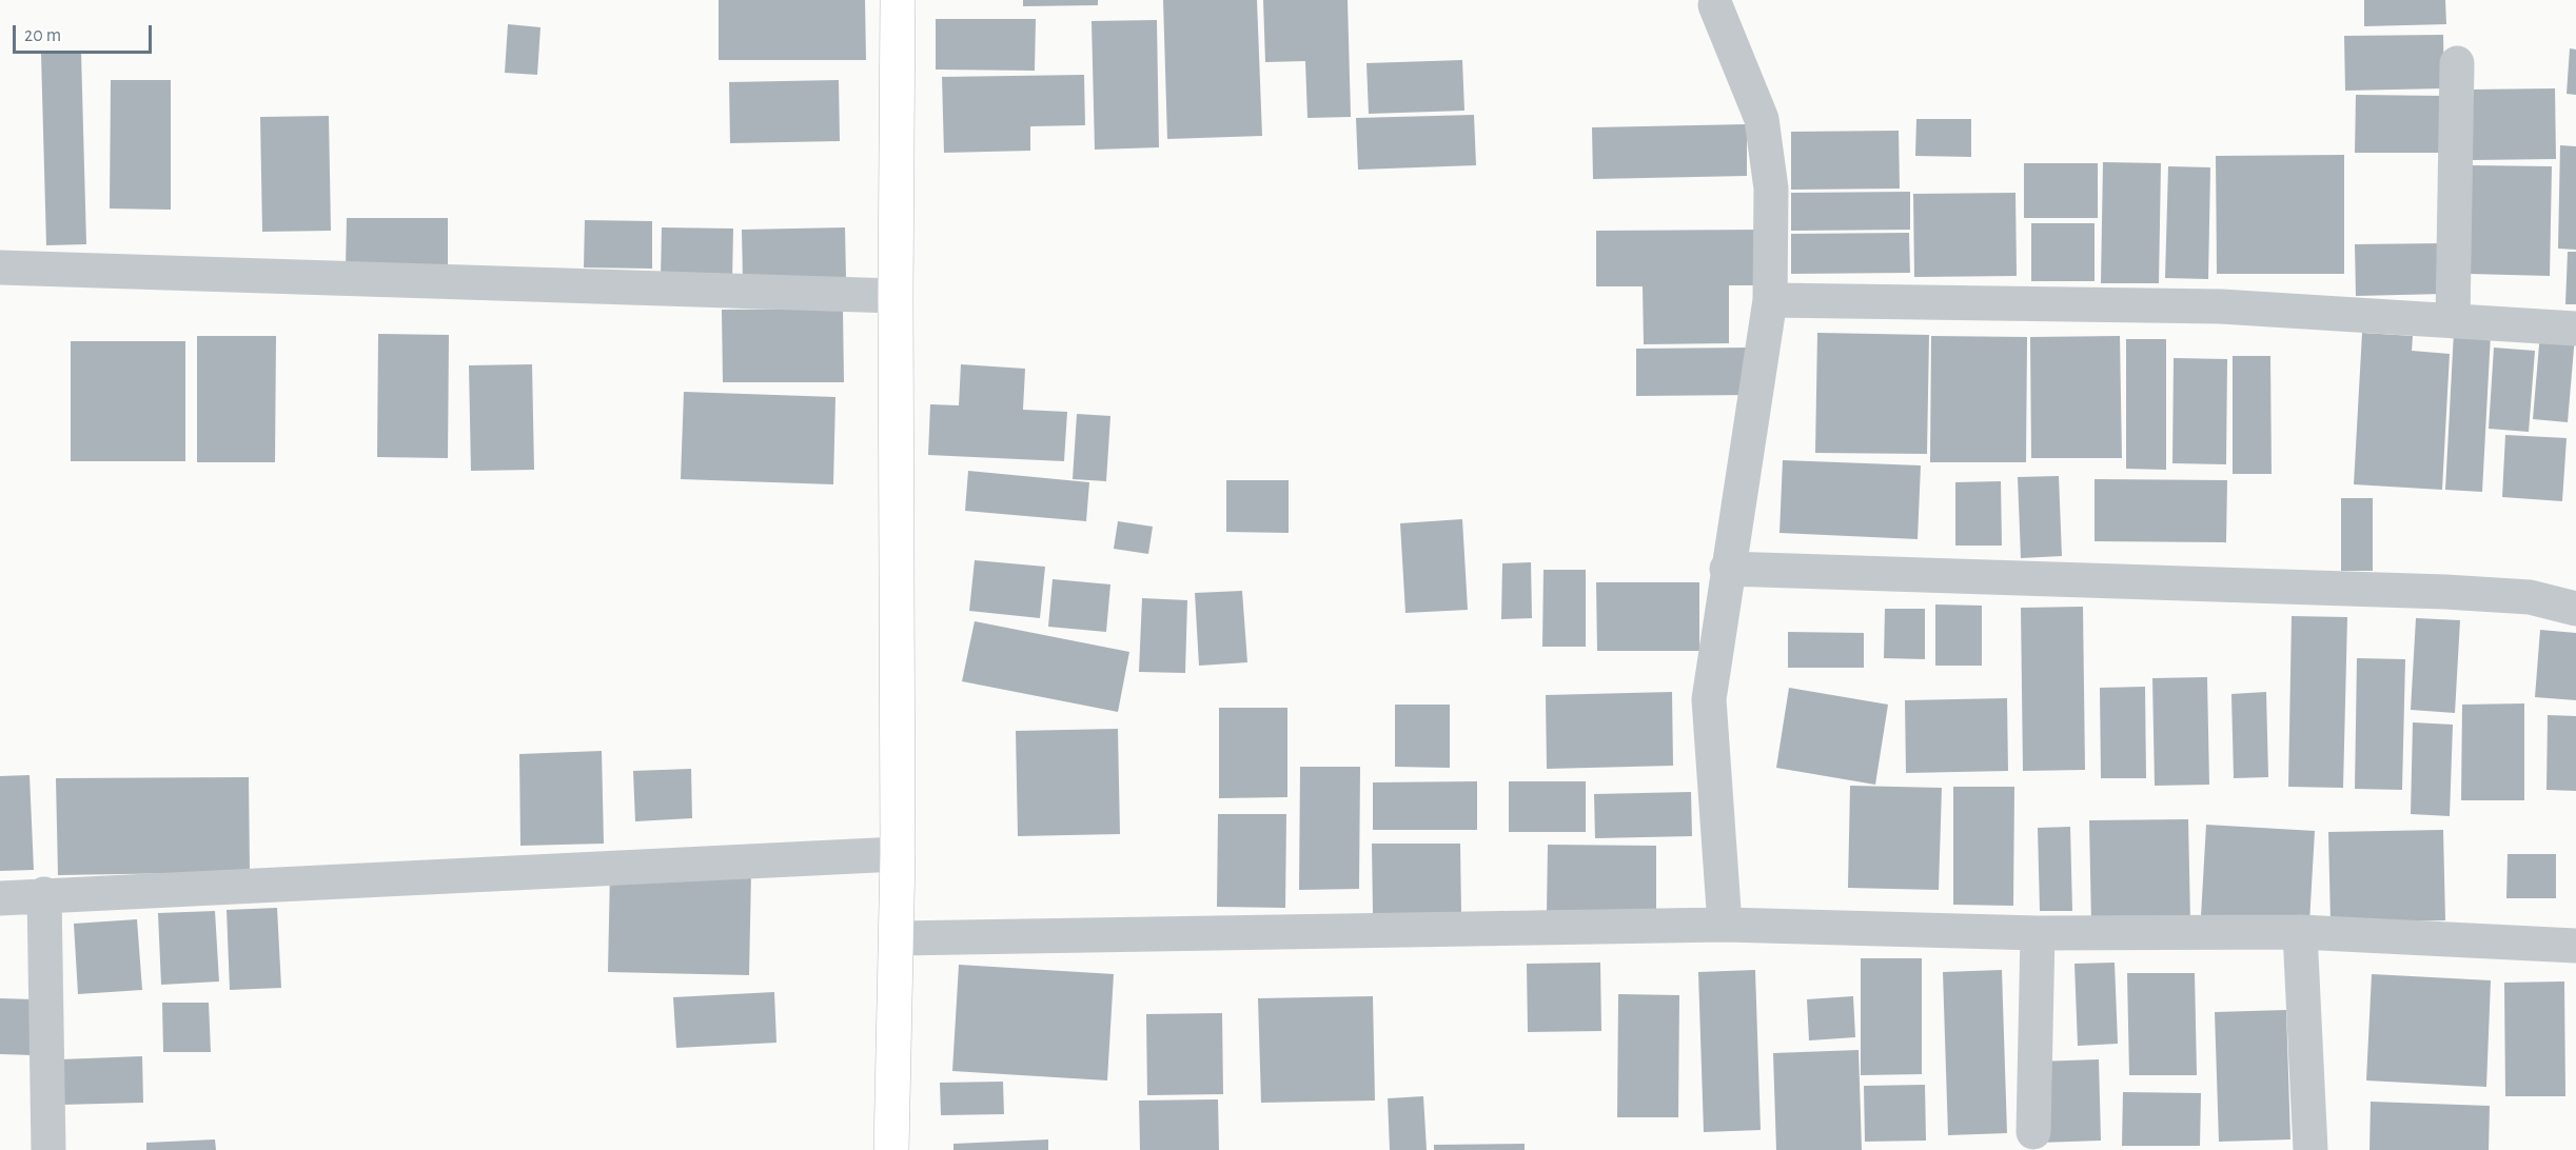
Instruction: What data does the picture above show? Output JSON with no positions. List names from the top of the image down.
{
  "scale_bar": "20 m"
}
